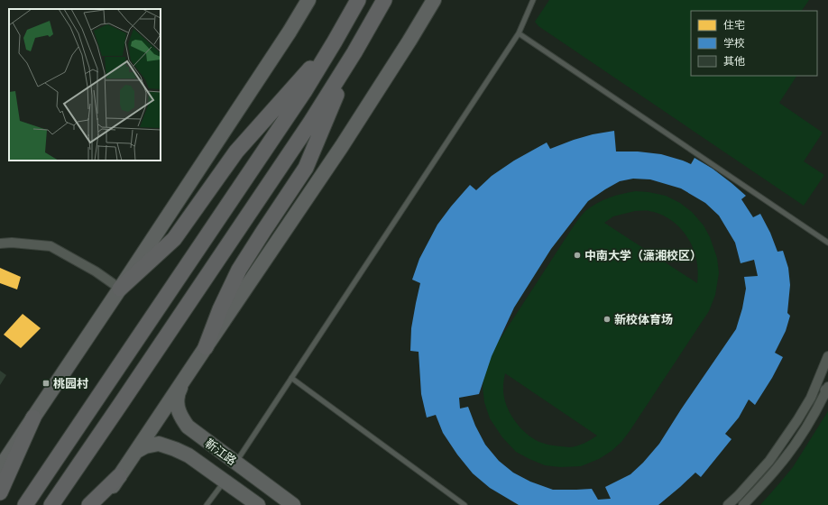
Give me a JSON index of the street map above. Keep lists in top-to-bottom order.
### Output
{
  "streets": {
    "main road": ["靳江路"]
  },
  "places": {
    "other": ["中南大学（潇湘校区）", "新校体育场"],
    "transit": ["桃园村"]
  },
  "legend": ["住宅", "学校", "其他"]
}
